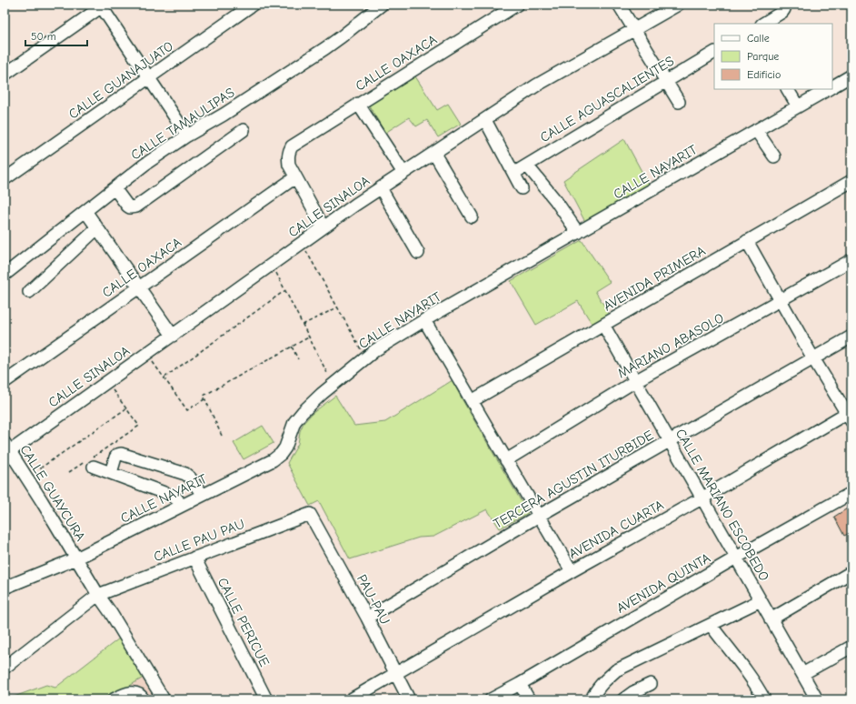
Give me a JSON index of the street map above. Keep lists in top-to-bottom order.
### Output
{
  "streets": {
    "street": [
      "CALLE OAXACA",
      "CALLE GUANAJUATO",
      "CALLE AGUASCALIENTES",
      "CALLE TAMAULIPAS",
      "CALLE NAYARIT",
      "CALLE SINALOA",
      "AVENIDA PRIMERA",
      "MARIANO ABASOLO",
      "TERCERA AGUSTIN ITURBIDE",
      "CALLE GUAYCURA",
      "CALLE MARIANO ESCOBEDO",
      "AVENIDA CUARTA",
      "CALLE PAU PAU",
      "AVENIDA QUINTA",
      "PAU-PAU",
      "CALLE PERICUE"
    ]
  },
  "crossings": [
    ["CALLE NAYARIT", "CALLE GUAYCURA"],
    ["CALLE SINALOA", "CALLE GUAYCURA"],
    ["AVENIDA PRIMERA", "CALLE MARIANO ESCOBEDO"],
    ["MARIANO ABASOLO", "CALLE MARIANO ESCOBEDO"],
    ["TERCERA AGUSTIN ITURBIDE", "CALLE MARIANO ESCOBEDO"],
    ["TERCERA AGUSTIN ITURBIDE", "PAU-PAU"],
    ["CALLE GUAYCURA", "CALLE PAU PAU"],
    ["CALLE MARIANO ESCOBEDO", "AVENIDA CUARTA"],
    ["CALLE MARIANO ESCOBEDO", "AVENIDA QUINTA"],
    ["AVENIDA CUARTA", "PAU-PAU"],
    ["CALLE PAU PAU", "PAU-PAU"],
    ["CALLE PAU PAU", "CALLE PERICUE"]
  ],
  "legend": ["Calle", "Parque", "Edificio"],
  "scale_bar": "50 m"
}
